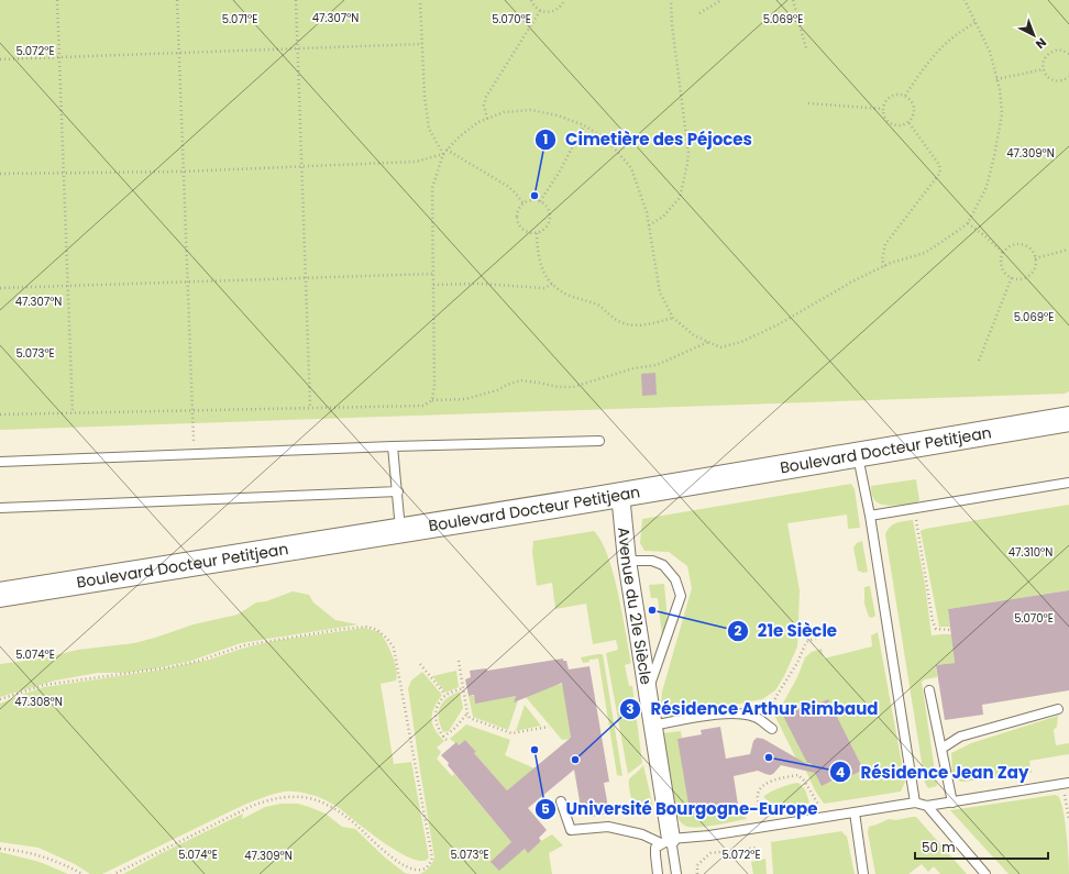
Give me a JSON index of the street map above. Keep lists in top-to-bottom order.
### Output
{
  "streets": {
    "main road": ["Boulevard Docteur Petitjean"],
    "street": ["Avenue du 21e Siècle"]
  },
  "crossings": [
    ["Boulevard Docteur Petitjean", "Avenue du 21e Siècle"]
  ],
  "places": [
    "Cimetière des Péjoces",
    "21e Siècle",
    "Université Bourgogne-Europe",
    "Résidence Jean Zay",
    "Résidence Arthur Rimbaud"
  ],
  "scale_bar": "50 m",
  "north": "bottom right",
  "coordinates": [
    "47.307°N",
    "5.071°E",
    "5.070°E",
    "5.069°E",
    "5.072°E",
    "47.309°N",
    "5.073°E",
    "47.310°N",
    "5.074°E",
    "47.308°N"
  ]
}
